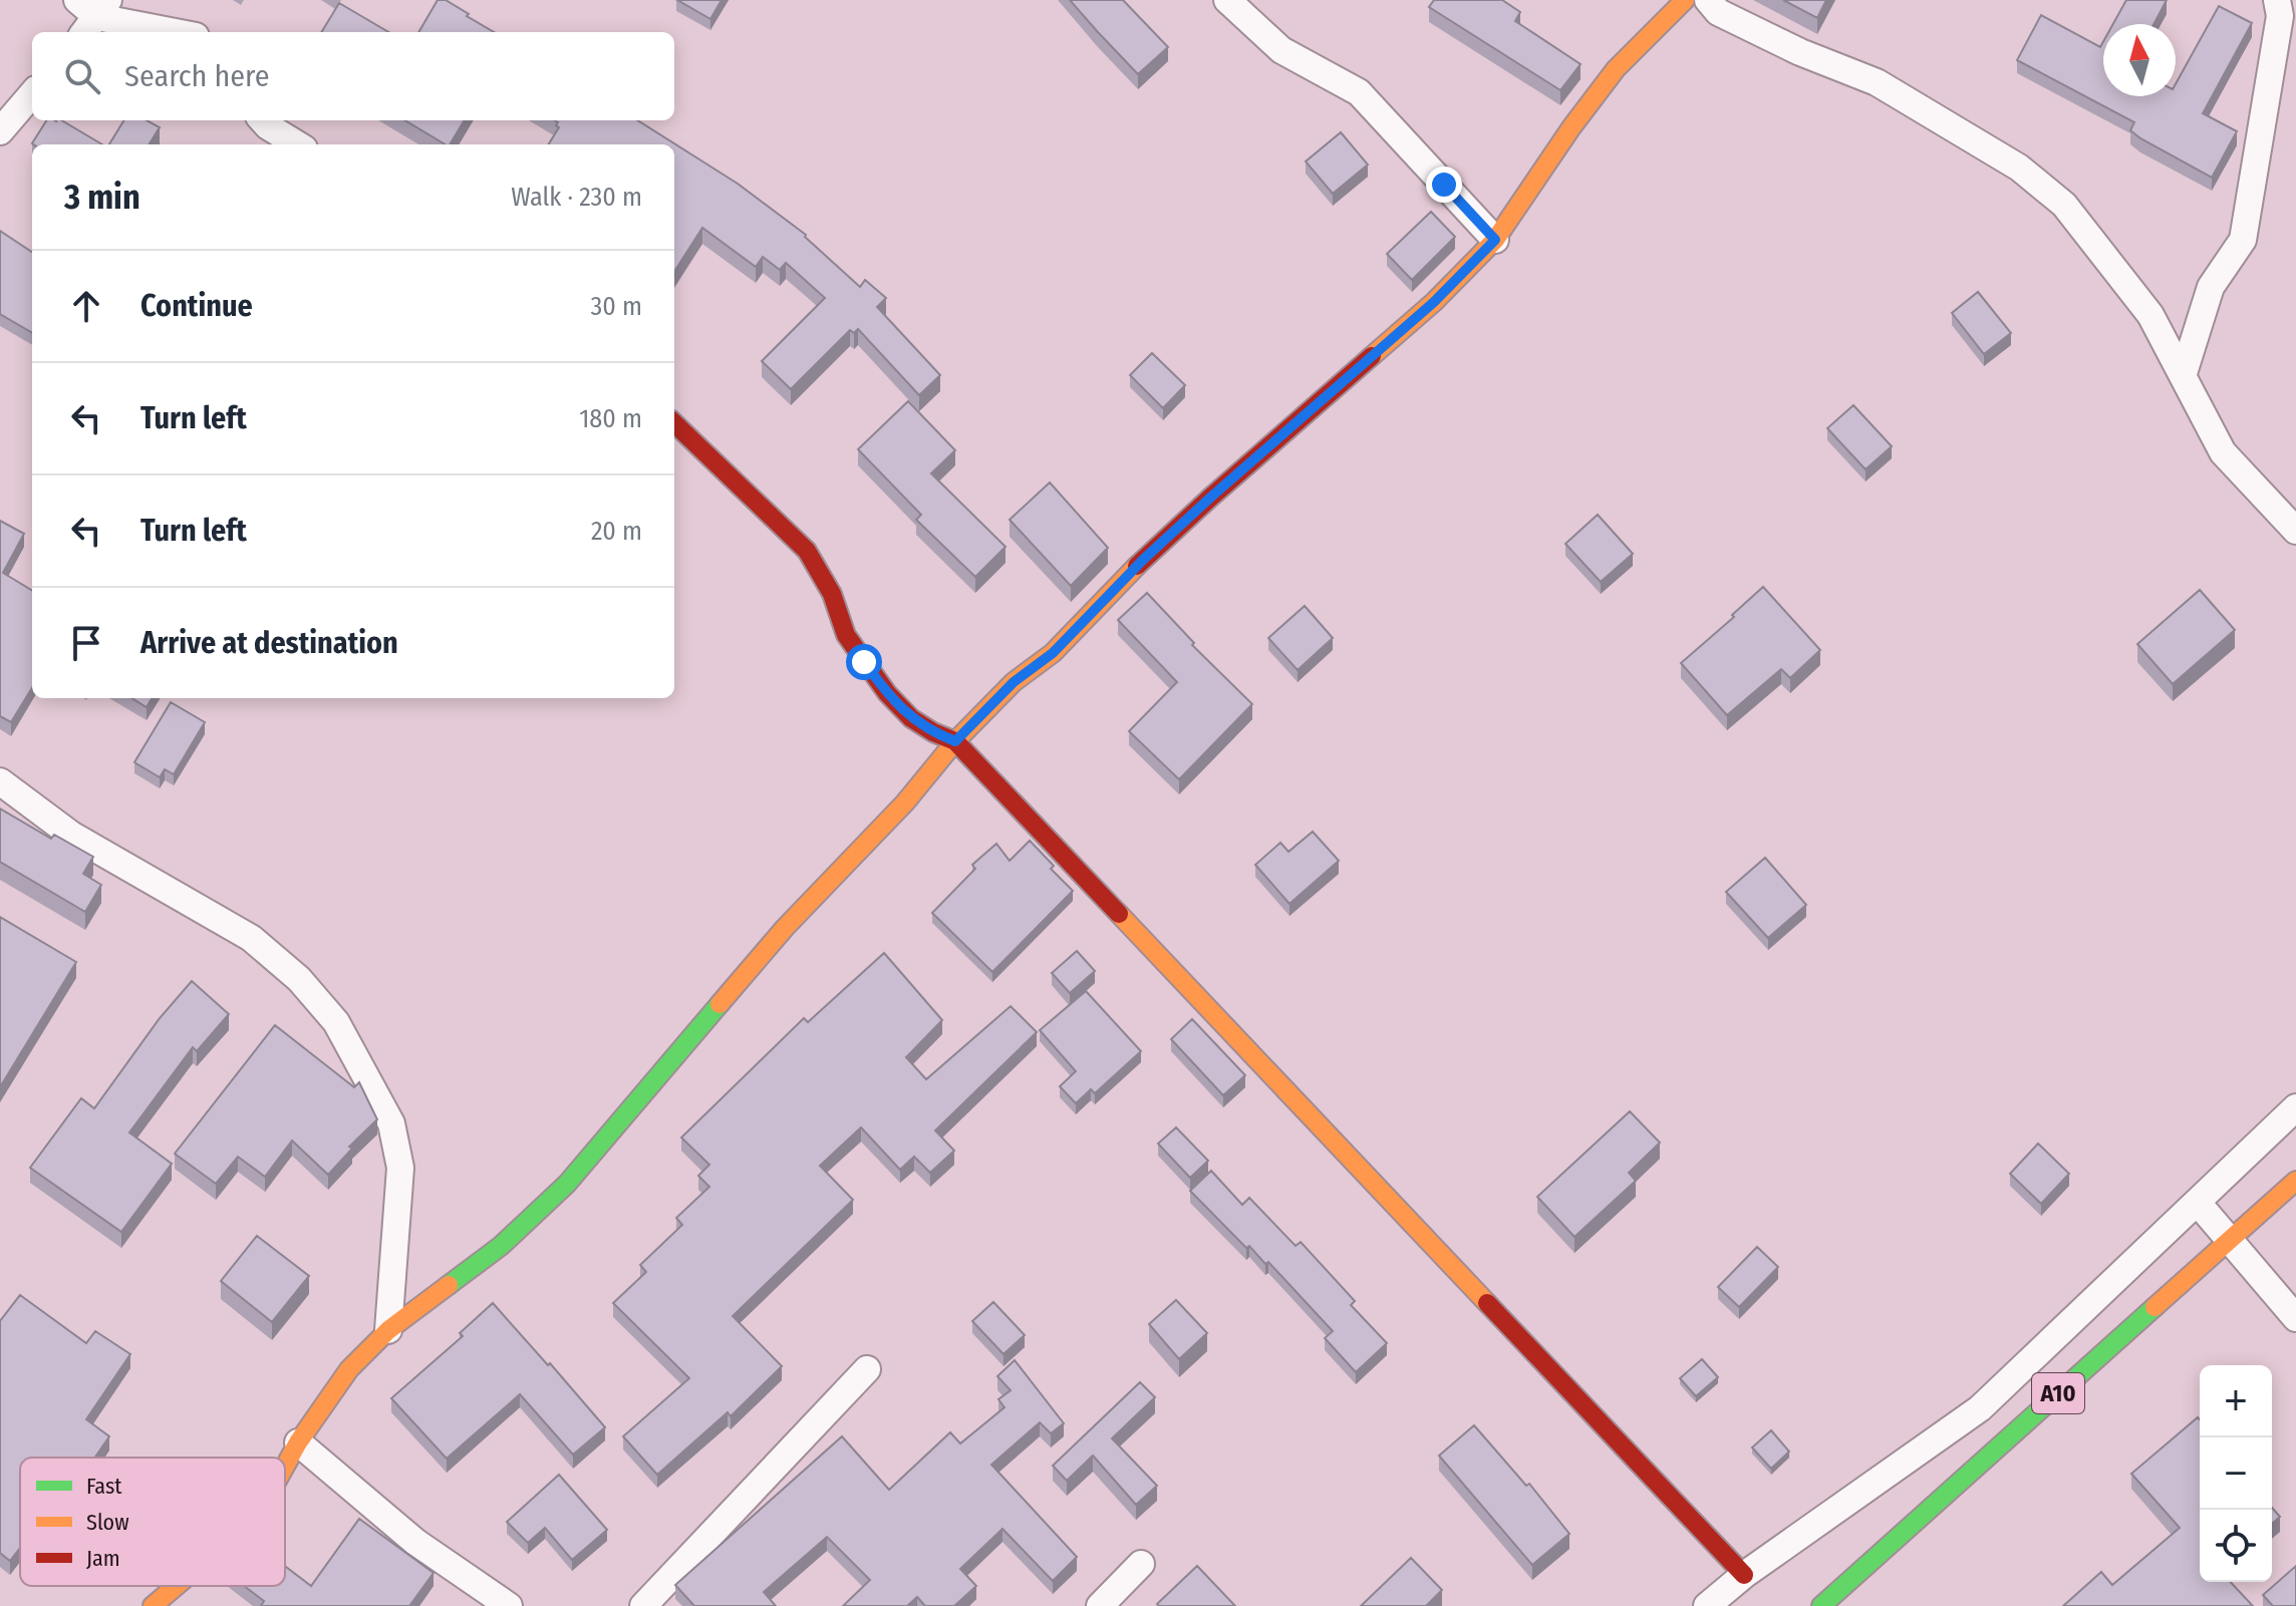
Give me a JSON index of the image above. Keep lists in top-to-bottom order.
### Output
{
  "streets": {
    "street": ["A10"]
  },
  "legend": ["Fast", "Slow", "Jam"],
  "north": "top",
  "page": {
    "search": "Search here",
    "heading": ["3 min", "Walk · 230 m"],
    "list": [
      ["Continue", "30 m"],
      ["Turn left", "180 m"],
      ["Turn left", "20 m"],
      "Arrive at destination"
    ],
    "map_buttons": ["+", "−"]
  }
}
